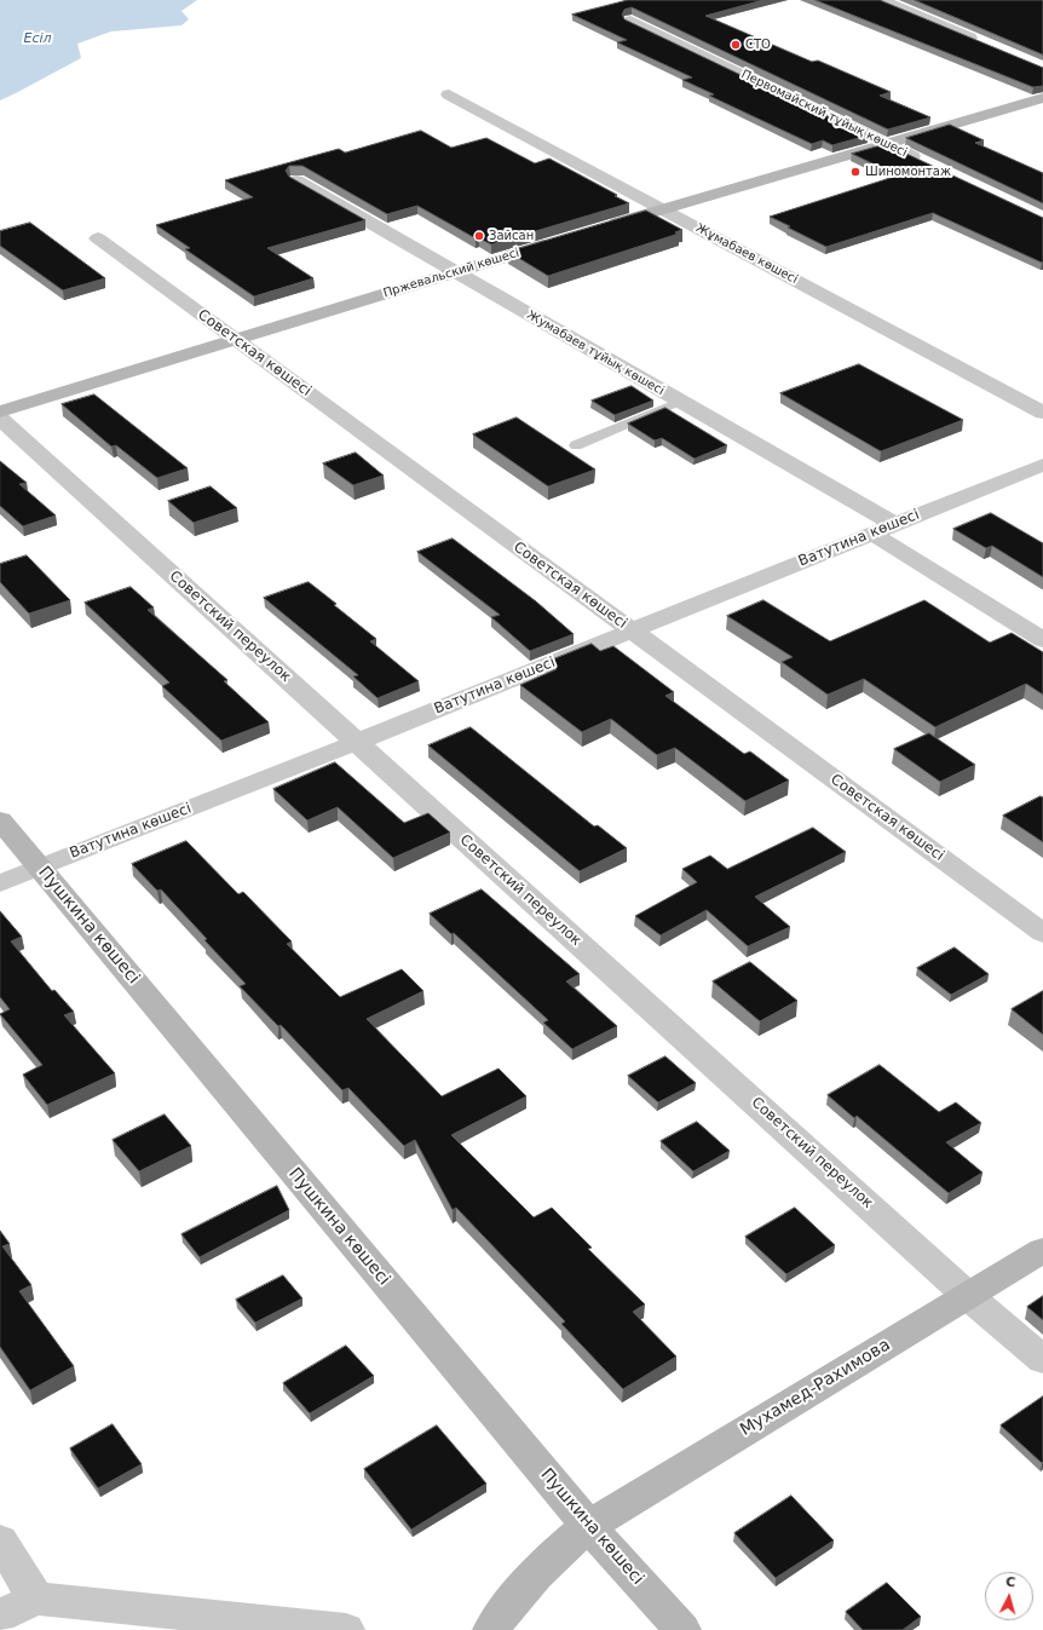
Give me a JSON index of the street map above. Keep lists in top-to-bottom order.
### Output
{
  "streets": {
    "street": [
      "Первомайский тұйық көшесі",
      "Жұмабаев көшесі",
      "Пржевальский көшесі",
      "Советская көшесі",
      "Жумабаев тұйық көшесі",
      "Ватутина көшесі",
      "Советский переулок",
      "Пушкина көшесі",
      "Мухамед-Рахимова"
    ]
  },
  "crossings": [
    ["Пржевальский көшесі", "Советская көшесі"],
    ["Пржевальский көшесі", "Жумабаев тұйық көшесі"],
    ["Советская көшесі", "Ватутина көшесі"],
    ["Жумабаев тұйық көшесі", "Ватутина көшесі"],
    ["Ватутина көшесі", "Советский переулок"],
    ["Ватутина көшесі", "Пушкина көшесі"],
    ["Советский переулок", "Мухамед-Рахимова"],
    ["Пушкина көшесі", "Мухамед-Рахимова"]
  ],
  "water": ["Есіл"],
  "places": ["СТО", "Шиномонтаж", "Зайсан"],
  "north": "top"
}
